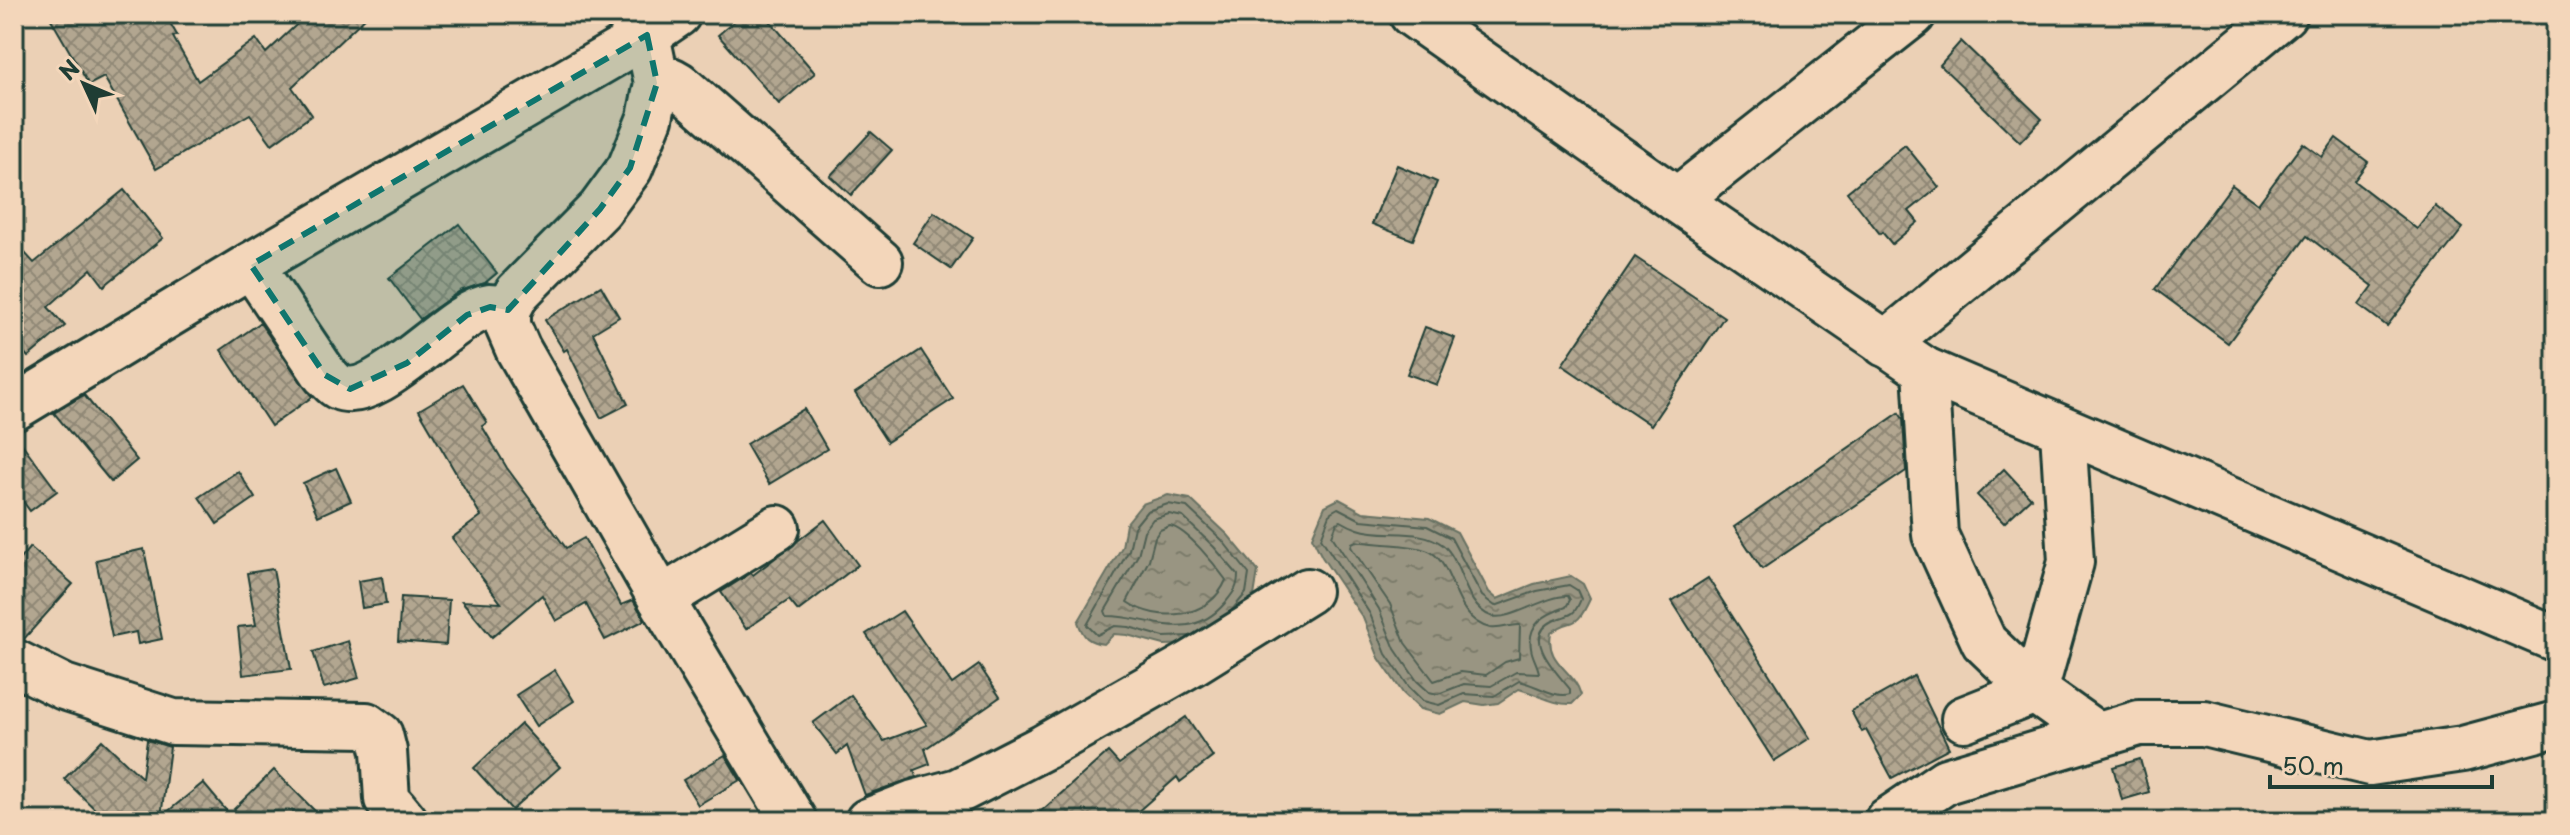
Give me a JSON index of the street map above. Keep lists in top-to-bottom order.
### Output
{
  "scale_bar": "50 m",
  "north": "top left"
}
